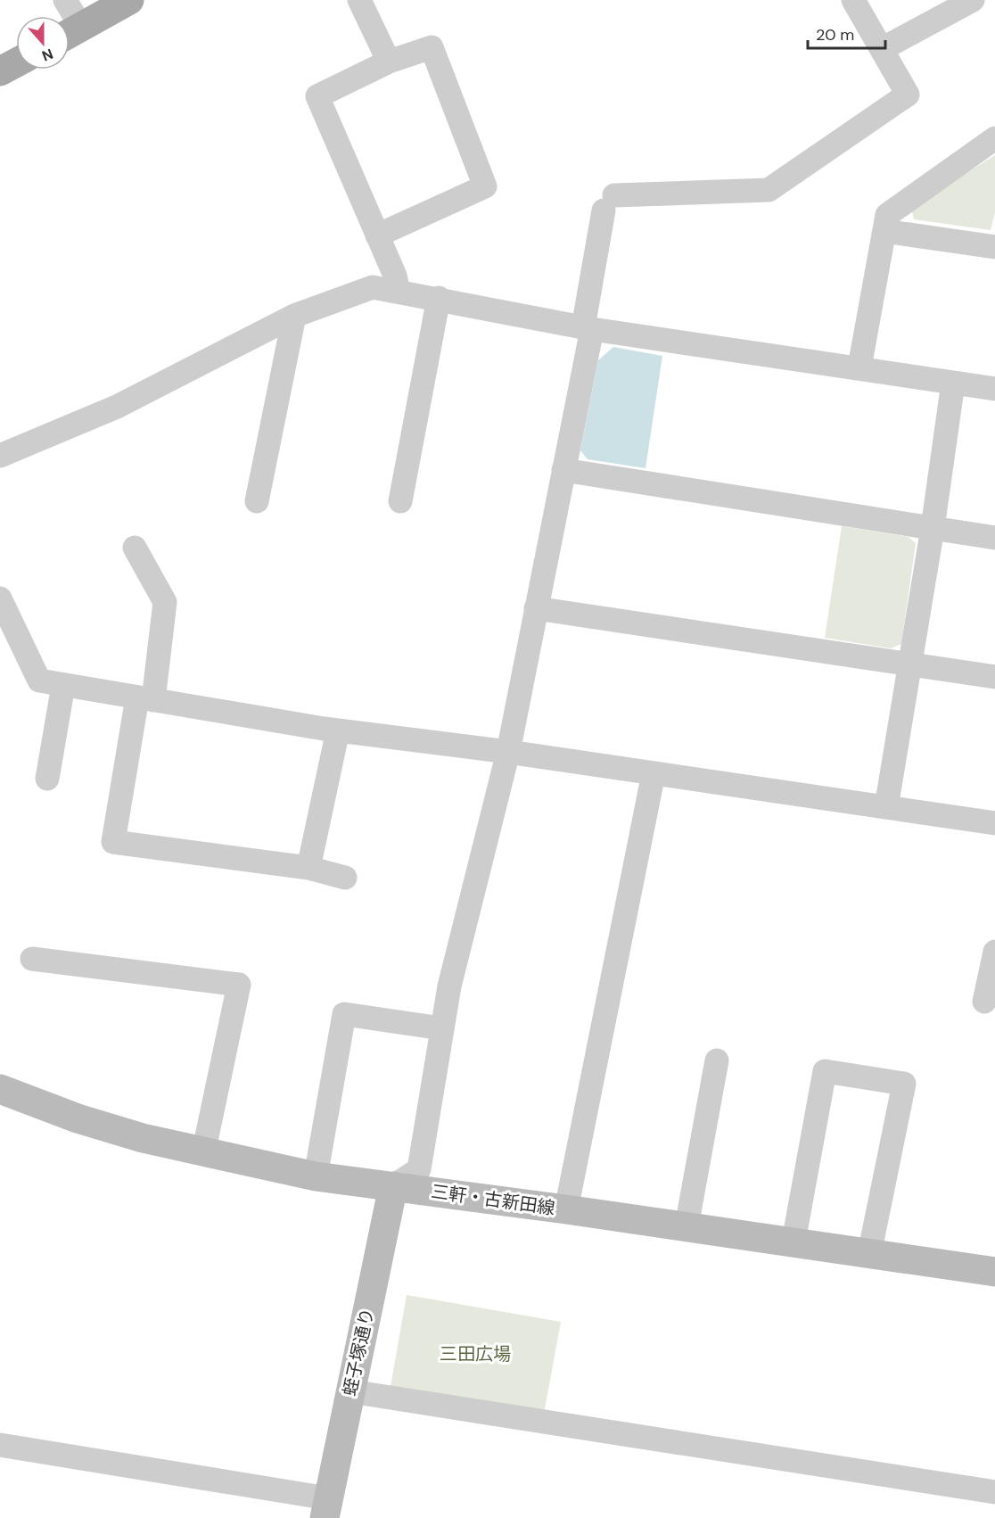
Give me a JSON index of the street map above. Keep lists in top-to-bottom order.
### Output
{
  "streets": {
    "street": ["三軒・古新田線", "蛭子塚通り"]
  },
  "crossings": [
    ["三軒・古新田線", "蛭子塚通り"]
  ],
  "parks": ["三田広場"],
  "scale_bar": "20 m",
  "north": "bottom"
}
